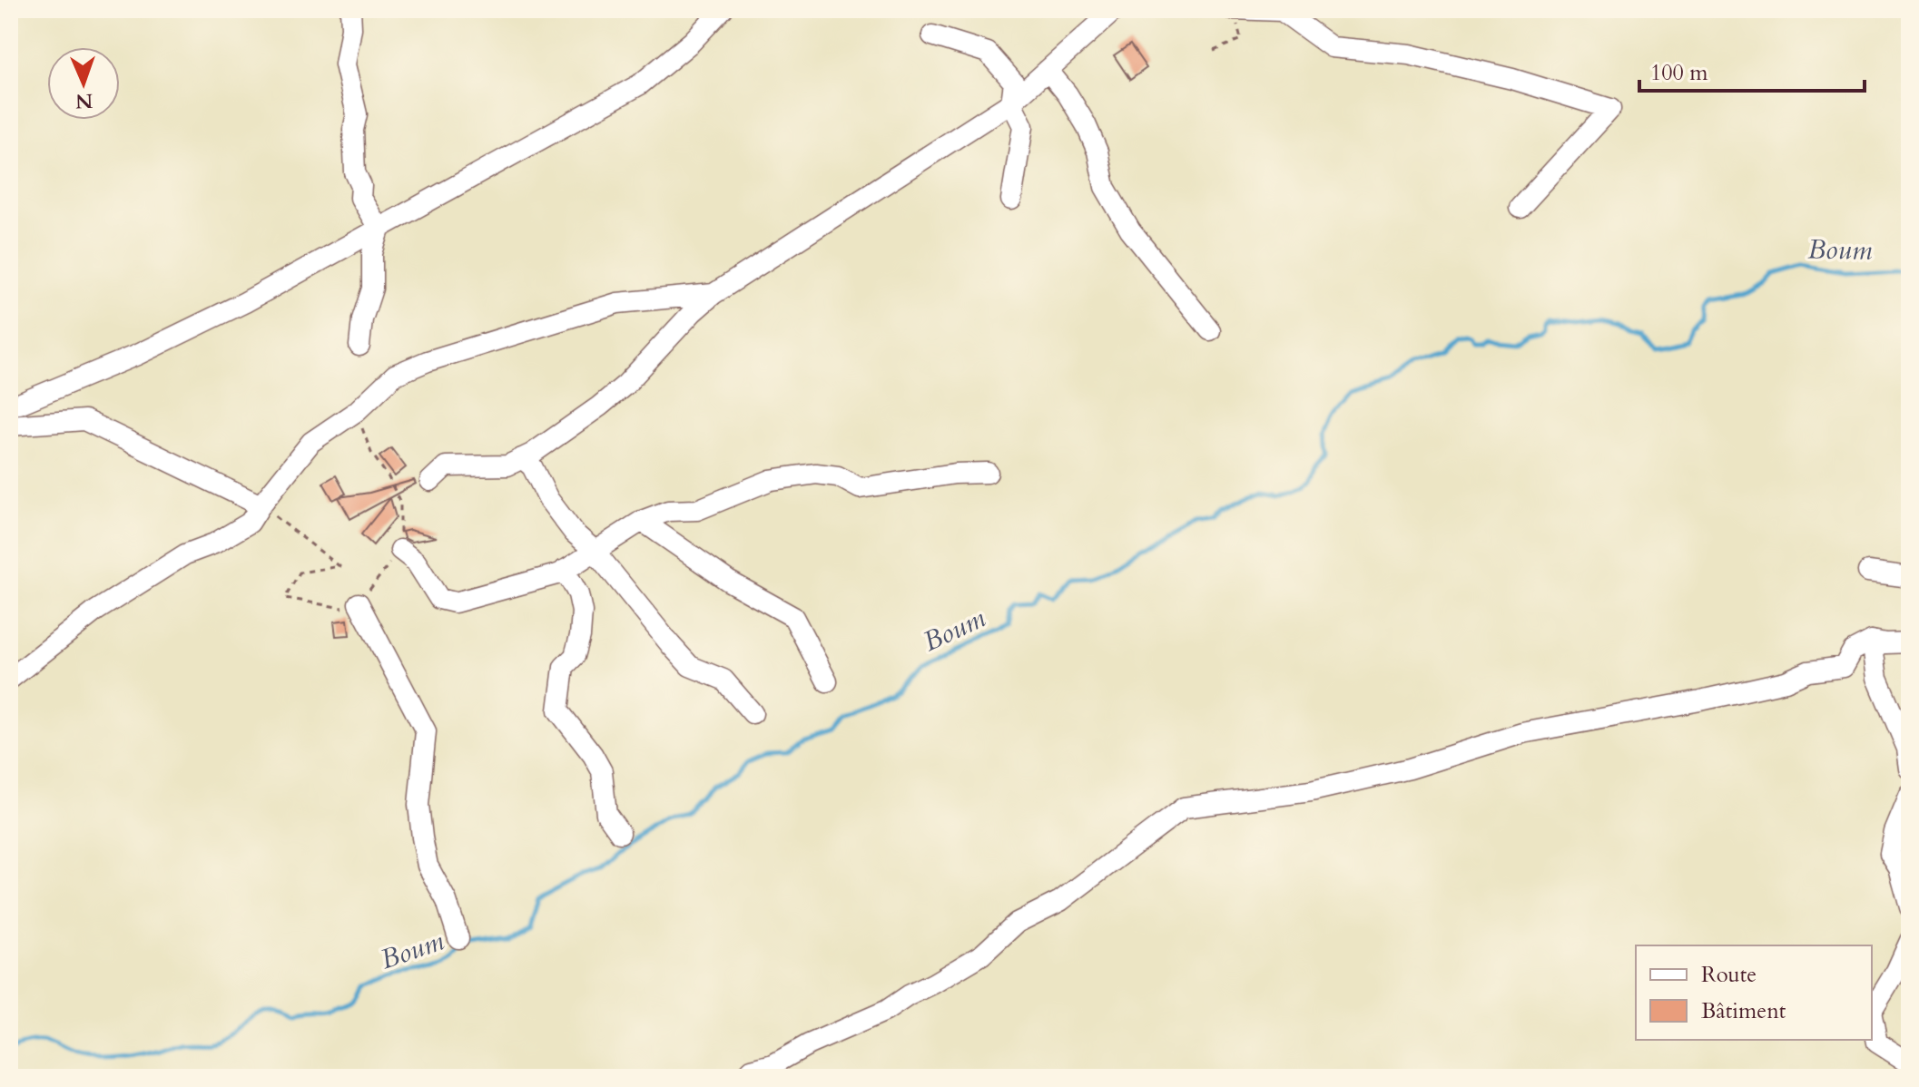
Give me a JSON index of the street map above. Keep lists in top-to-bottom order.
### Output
{
  "water": ["Boum"],
  "legend": ["Route", "Bâtiment"],
  "scale_bar": "100 m",
  "north": "bottom"
}
